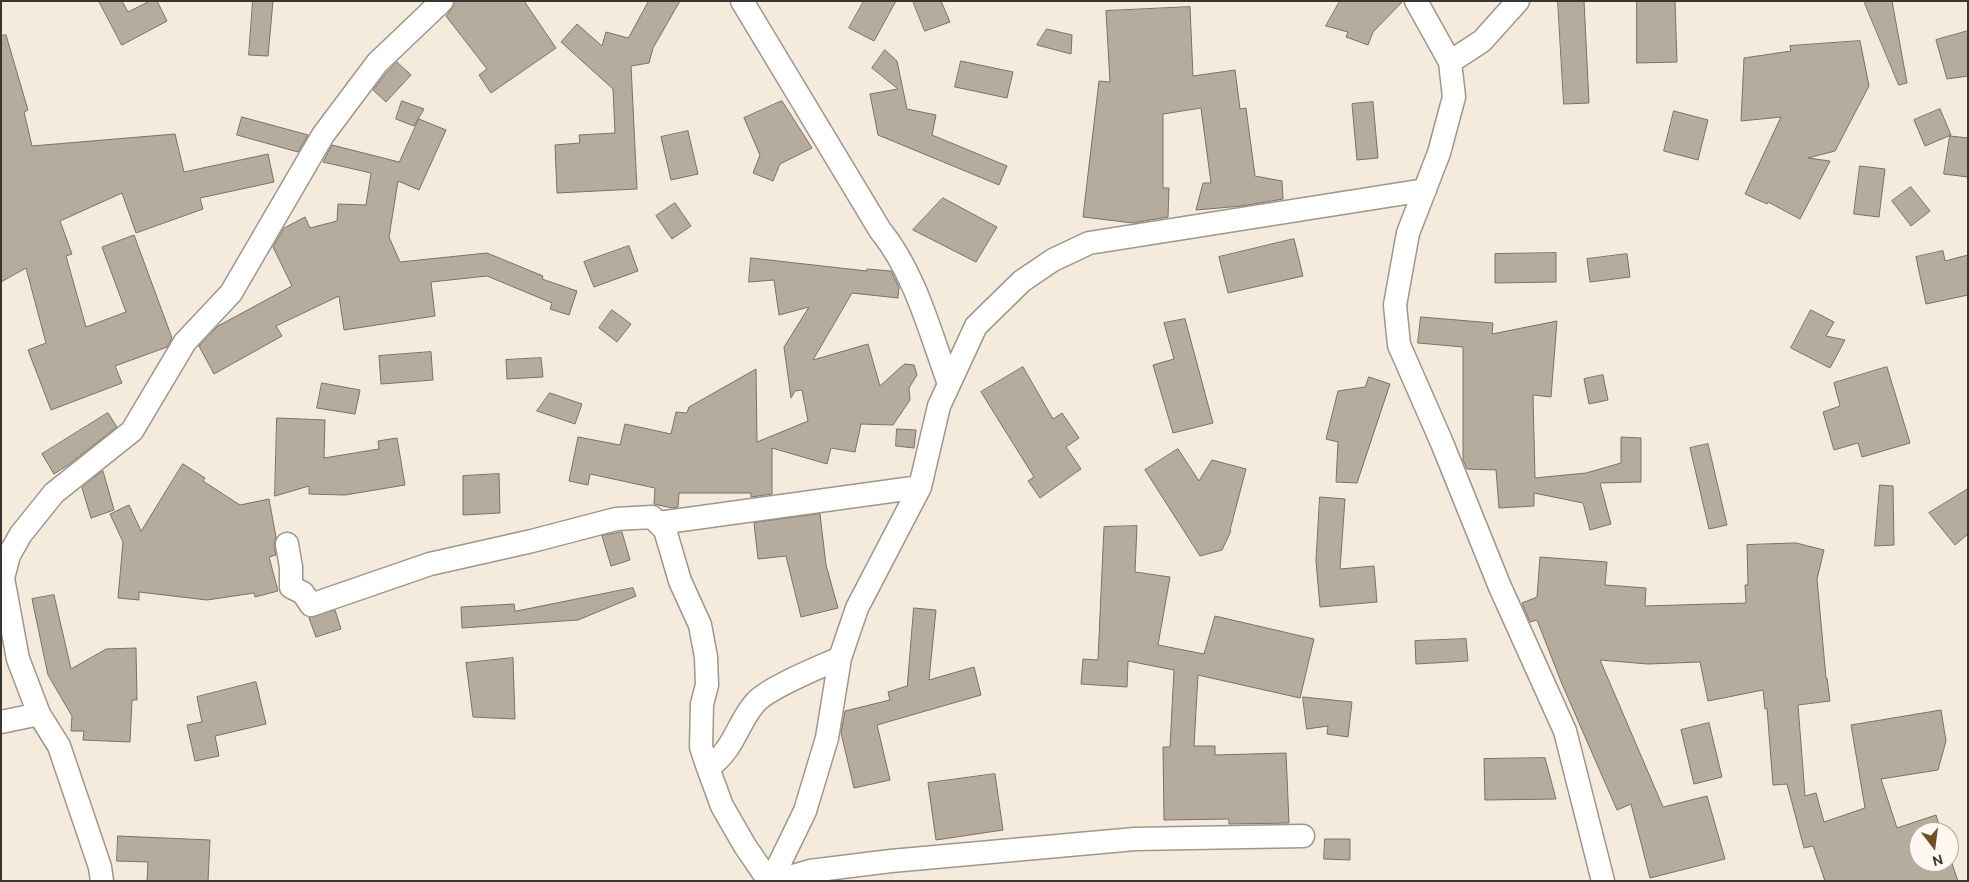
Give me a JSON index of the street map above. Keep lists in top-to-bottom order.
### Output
{
  "north": "bottom"
}
